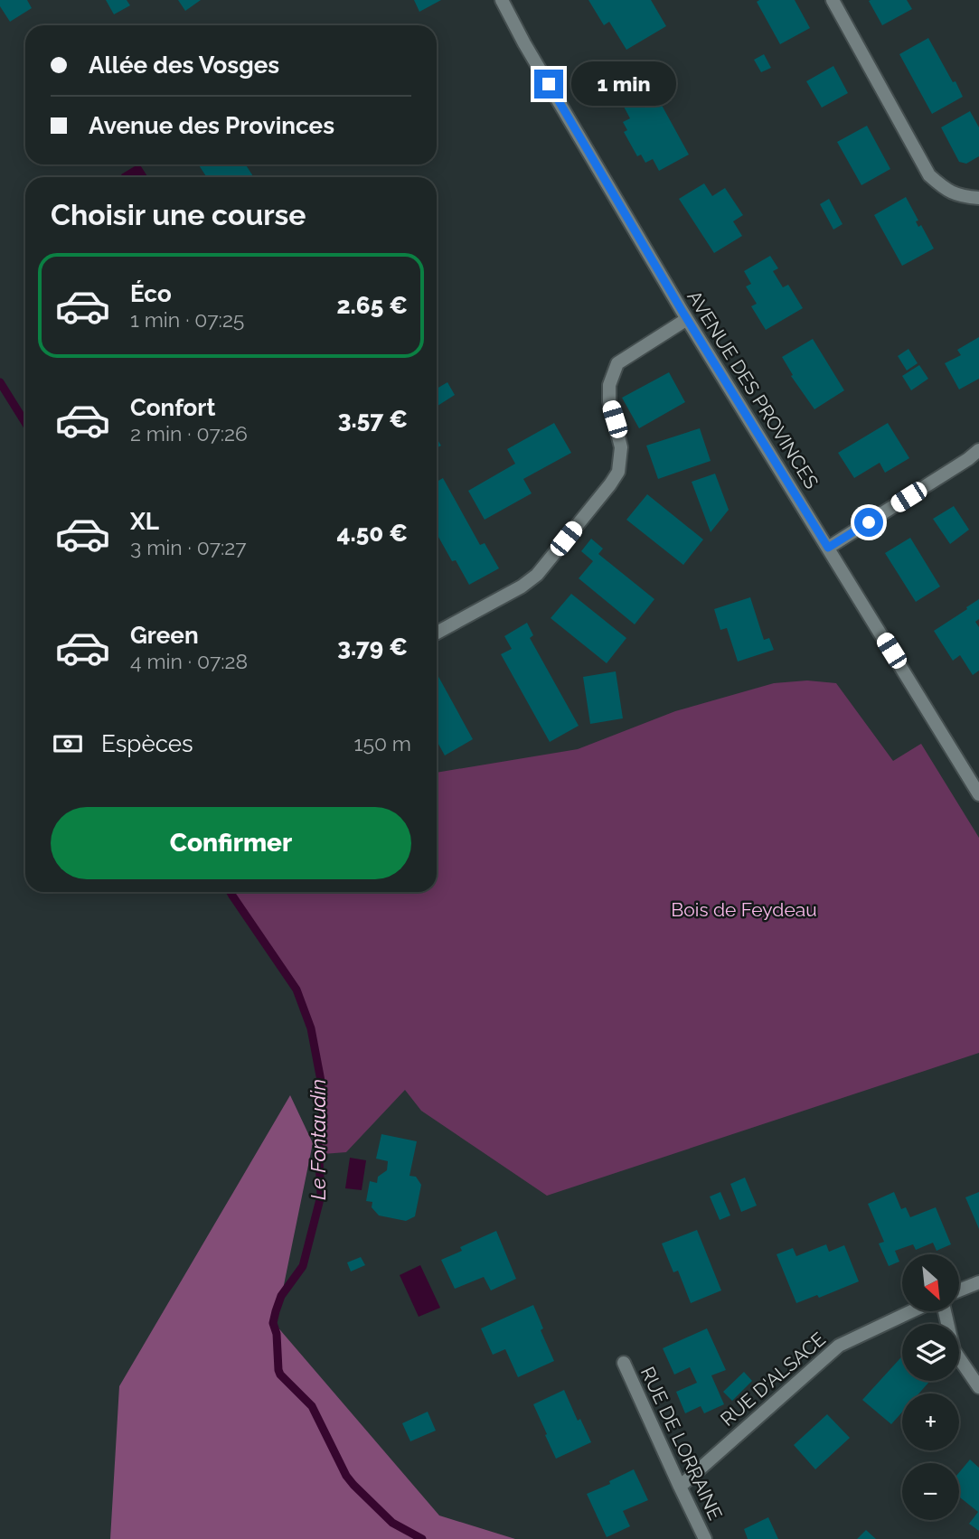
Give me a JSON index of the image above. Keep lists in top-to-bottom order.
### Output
{
  "streets": {
    "street": ["AVENUE DES PROVINCES", "RUE D'ALSACE", "RUE DE LORRAINE"]
  },
  "crossings": [
    ["RUE D'ALSACE", "RUE DE LORRAINE"]
  ],
  "water": ["Le Fontaudin"],
  "parks": ["Bois de Feydeau"],
  "north": "bottom right",
  "page": {
    "banner": ["Allée des Vosges", "Avenue des Provinces"],
    "bubble": "1 min",
    "heading": "Choisir une course",
    "list": [
      {
        "name": "Éco",
        "note": "1 min · 07:25",
        "value": "2.65 €"
      },
      {
        "name": "Confort",
        "note": "2 min · 07:26",
        "value": "3.57 €"
      },
      {
        "name": "XL",
        "note": "3 min · 07:27",
        "value": "4.50 €"
      },
      {
        "name": "Green",
        "note": "4 min · 07:28",
        "value": "3.79 €"
      }
    ],
    "pay": ["Espèces", "150 m"],
    "buttons": "Confirmer",
    "map_buttons": ["+", "−"]
  }
}
